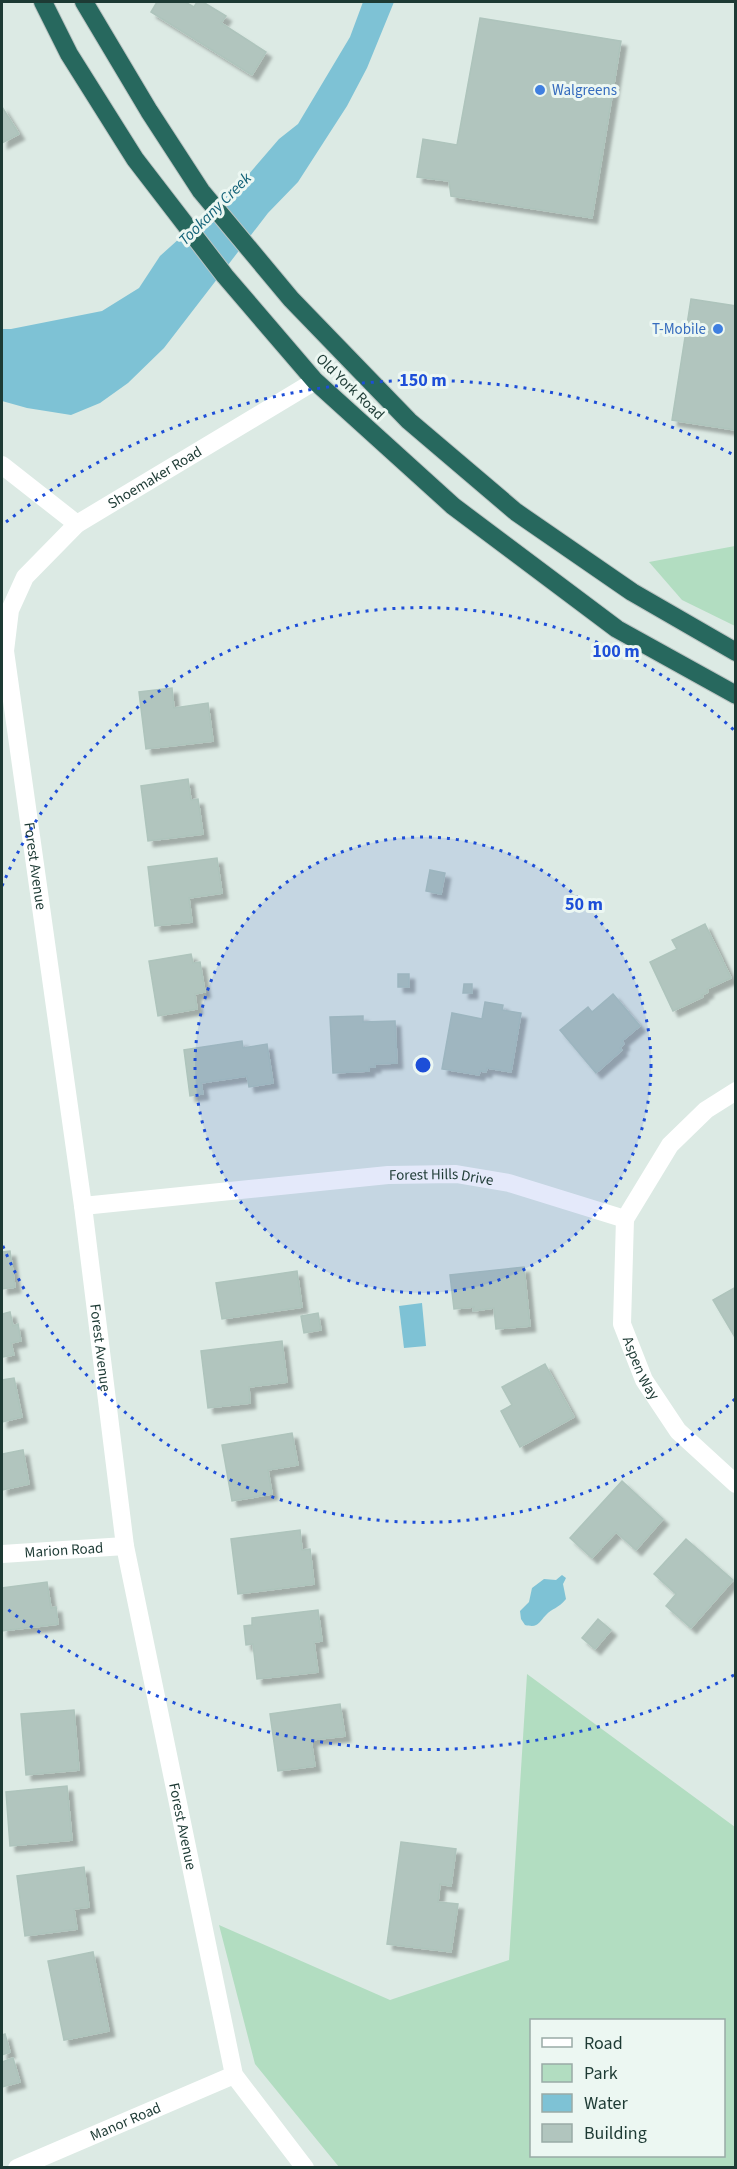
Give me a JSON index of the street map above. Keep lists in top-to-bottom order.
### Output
{
  "streets": {
    "highway": ["Old York Road"],
    "street": [
      "Shoemaker Road",
      "Forest Avenue",
      "Forest Hills Drive",
      "Aspen Way",
      "Marion Road",
      "Manor Road"
    ]
  },
  "crossings": [
    ["Old York Road", "Shoemaker Road"],
    ["Shoemaker Road", "Forest Avenue"],
    ["Forest Avenue", "Forest Hills Drive"],
    ["Forest Avenue", "Marion Road"],
    ["Forest Avenue", "Manor Road"],
    ["Forest Hills Drive", "Aspen Way"]
  ],
  "water": ["Tookany Creek"],
  "places": ["Walgreens", "T-Mobile"],
  "legend": [
    "Road",
    "Park",
    "Water",
    "Building"
  ],
  "rings": ["150 m", "100 m", "50 m"]
}
